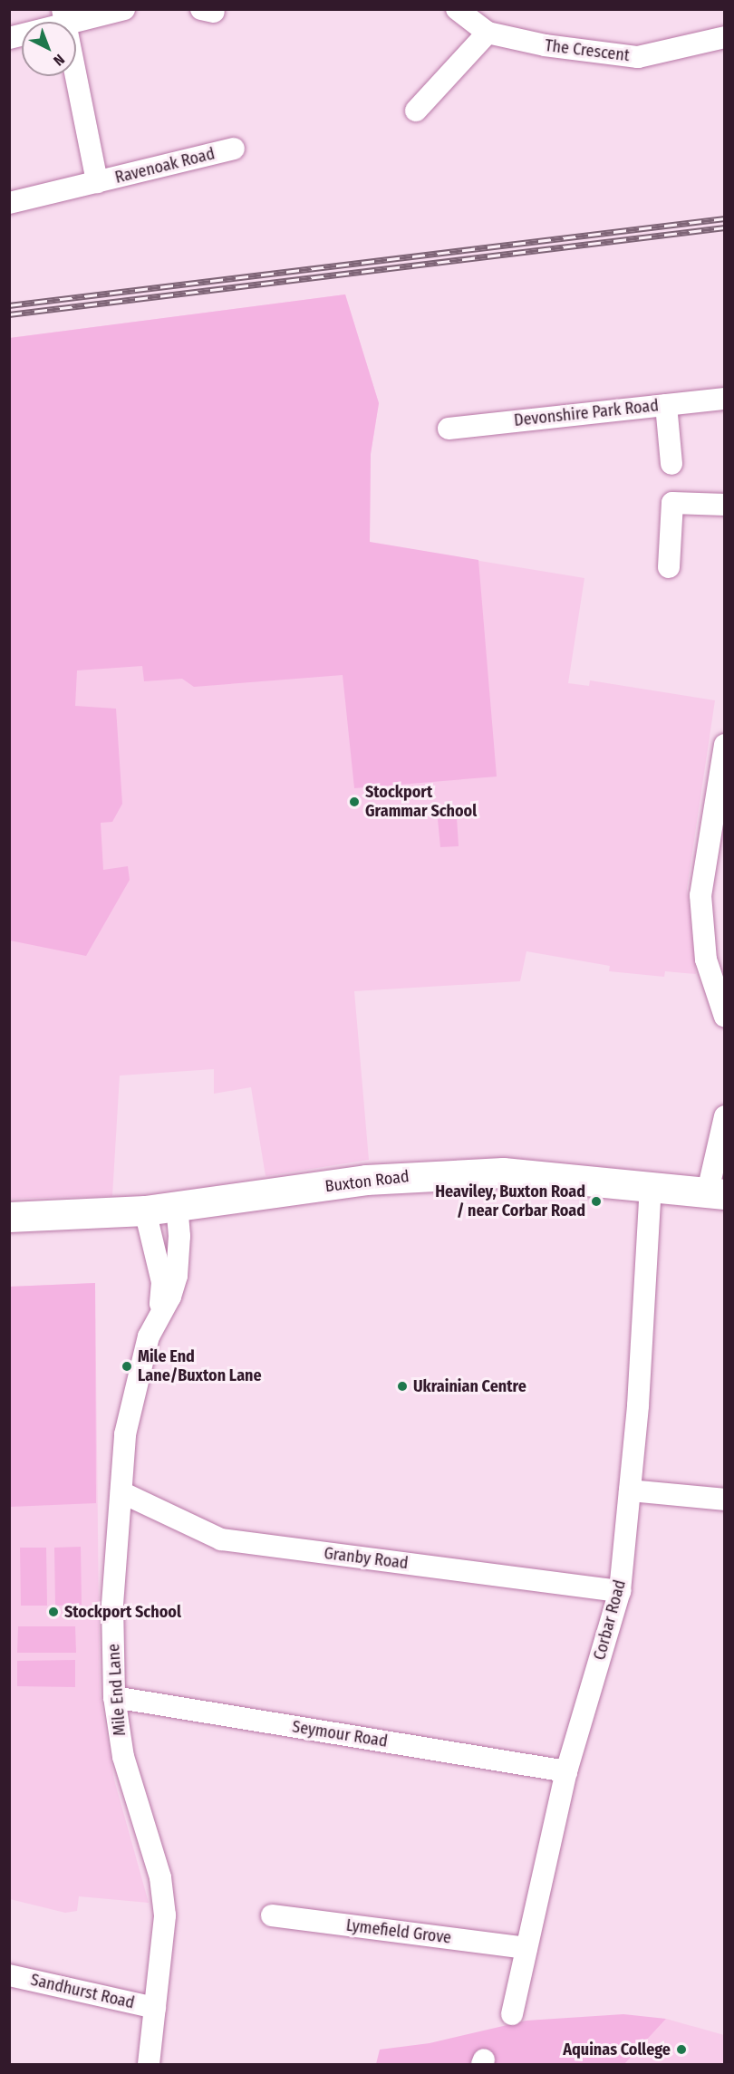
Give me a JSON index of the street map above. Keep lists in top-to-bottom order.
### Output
{
  "streets": {
    "highway": ["Buxton Road"],
    "street": [
      "The Crescent",
      "Ravenoak Road",
      "Devonshire Park Road",
      "Granby Road",
      "Corbar Road",
      "Mile End Lane",
      "Seymour Road",
      "Lymefield Grove",
      "Sandhurst Road"
    ]
  },
  "crossings": [
    ["Buxton Road", "Corbar Road"],
    ["Buxton Road", "Mile End Lane"],
    ["Granby Road", "Corbar Road"],
    ["Granby Road", "Mile End Lane"],
    ["Corbar Road", "Seymour Road"],
    ["Corbar Road", "Lymefield Grove"],
    ["Mile End Lane", "Seymour Road"],
    ["Mile End Lane", "Sandhurst Road"]
  ],
  "places": [
    "Stockport Grammar School",
    "Heaviley, Buxton Road / near Corbar Road",
    "Mile End Lane/Buxton Lane",
    "Ukrainian Centre",
    "Stockport School",
    "Aquinas College"
  ],
  "north": "bottom right"
}
